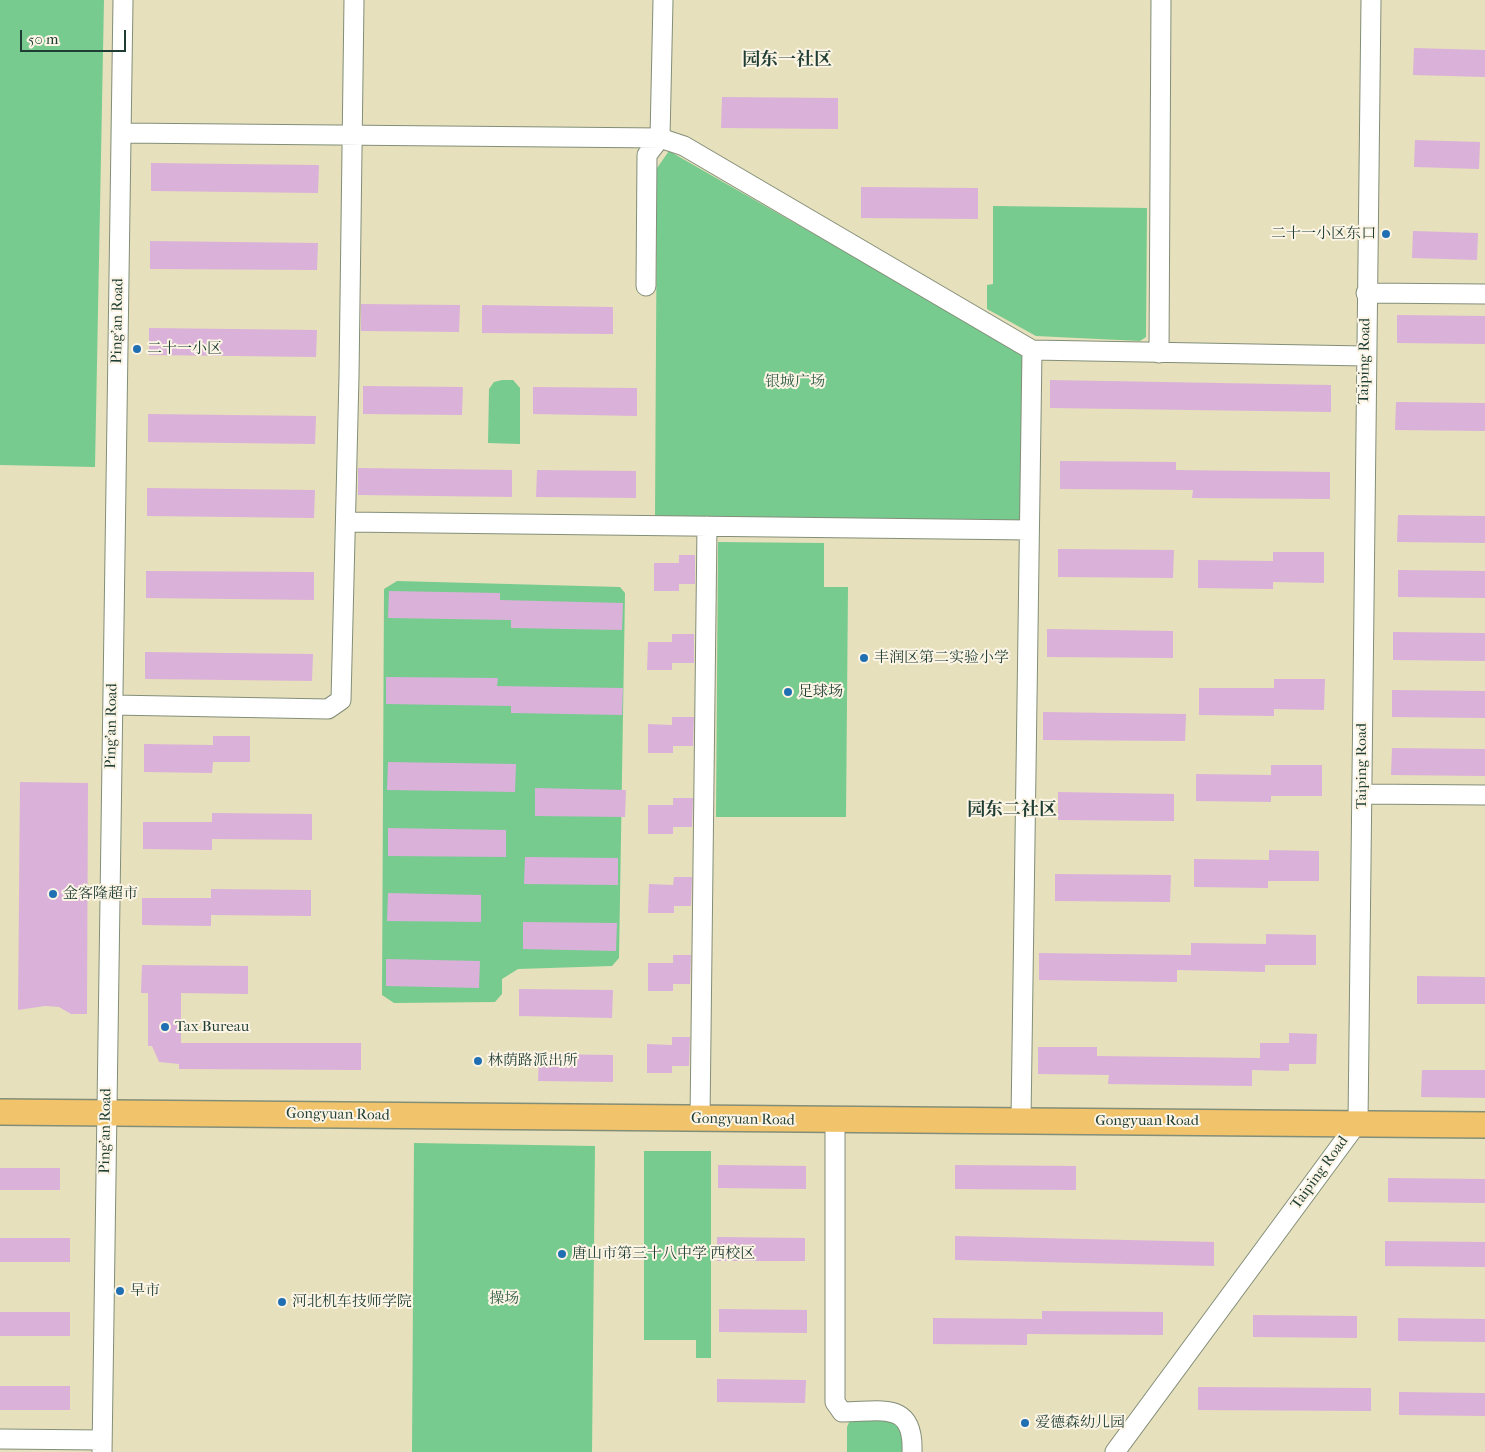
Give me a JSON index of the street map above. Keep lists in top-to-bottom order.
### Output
{
  "streets": {
    "main road": ["Gongyuan Road"],
    "street": ["Ping'an Road", "Taiping Road"]
  },
  "crossings": [
    ["Ping'an Road", "Gongyuan Road"],
    ["Taiping Road", "Gongyuan Road"]
  ],
  "districts": ["园东一社区", "园东二社区"],
  "parks": ["银城广场", "操场"],
  "places": [
    "二十一小区东口",
    "二十一小区",
    "丰润区第二实验小学",
    "足球场",
    "金客隆超市",
    "Tax Bureau",
    "林荫路派出所",
    "唐山市第三十八中学 西校区",
    "早市",
    "河北机车技师学院",
    "爱德森幼儿园"
  ],
  "scale_bar": "50 m"
}
